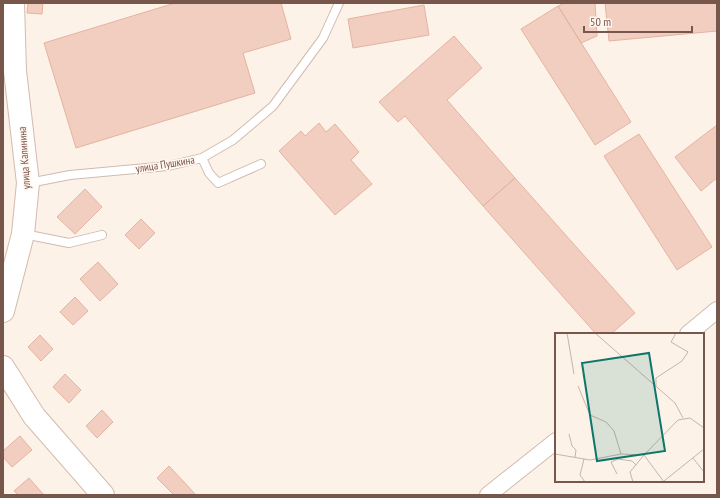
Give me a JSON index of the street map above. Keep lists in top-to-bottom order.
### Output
{
  "streets": {
    "main road": ["улица Калинина"],
    "lane": ["улица Пушкина"]
  },
  "crossings": [
    ["улица Калинина", "улица Пушкина"]
  ],
  "scale_bar": "50 m"
}
